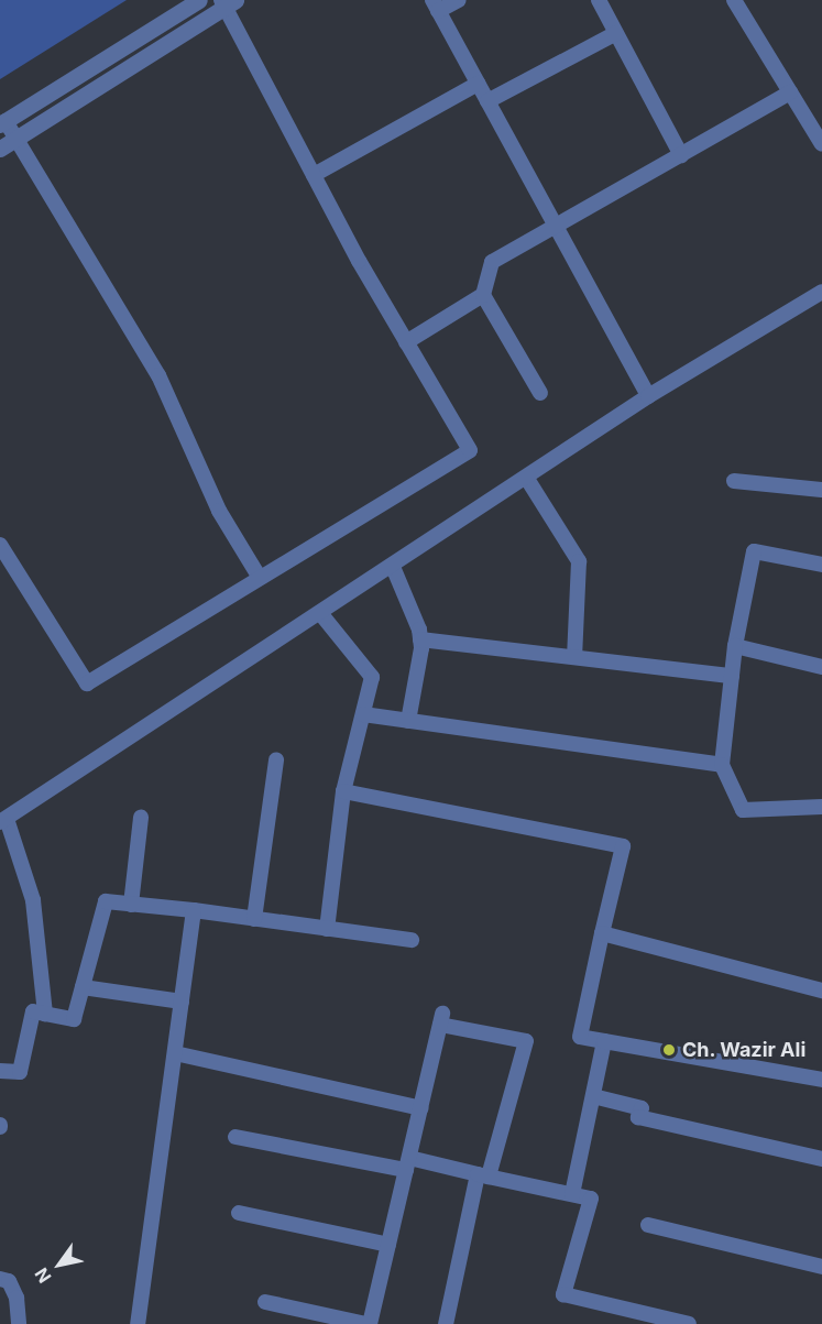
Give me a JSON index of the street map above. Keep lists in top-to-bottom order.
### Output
{
  "places": ["Ch. Wazir Ali"],
  "north": "bottom left"
}
